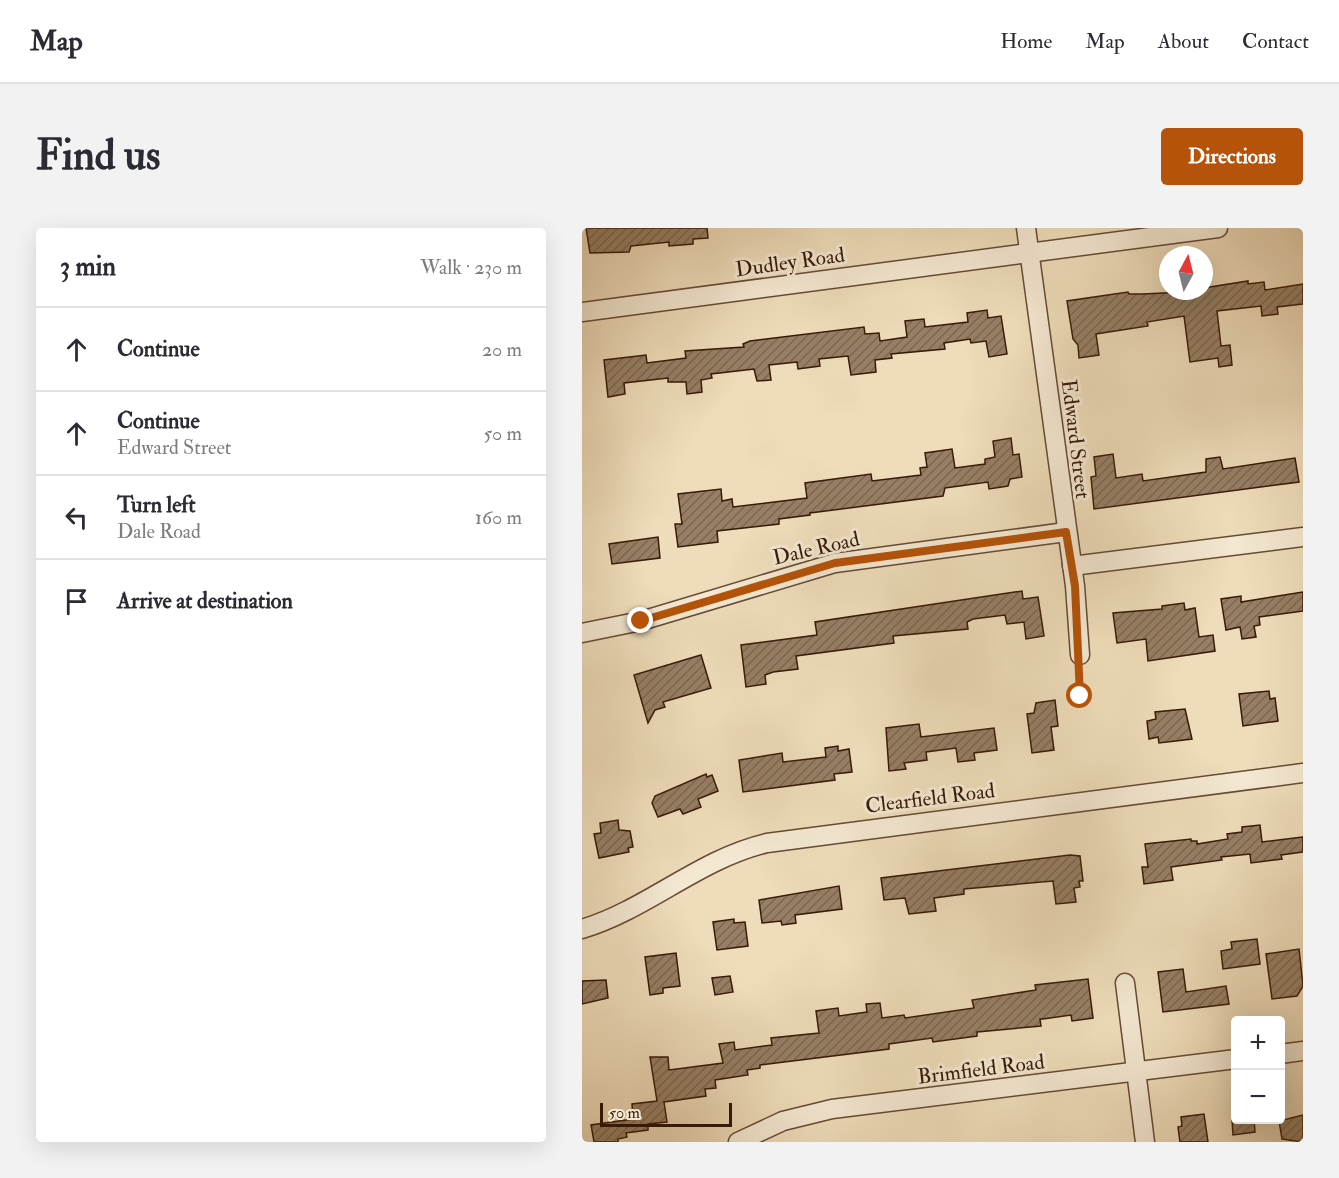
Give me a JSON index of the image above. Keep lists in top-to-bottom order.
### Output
{
  "streets": {
    "street": [
      "Dudley Road",
      "Edward Street",
      "Dale Road",
      "Clearfield Road",
      "Brimfield Road"
    ]
  },
  "crossings": [
    ["Dudley Road", "Edward Street"],
    ["Edward Street", "Dale Road"]
  ],
  "scale_bar": "50 m",
  "north": "top",
  "page": {
    "header": "Map",
    "nav": [
      "Home",
      "Map",
      "About",
      "Contact"
    ],
    "buttons": "Directions",
    "title": "Find us",
    "heading": ["3 min", "Walk · 230 m"],
    "list": [
      ["Continue", "20 m"],
      ["Continue", "Edward Street", "50 m"],
      ["Turn left", "Dale Road", "160 m"],
      "Arrive at destination"
    ],
    "map_buttons": ["+", "−"],
    "scale": "50 m"
  }
}
